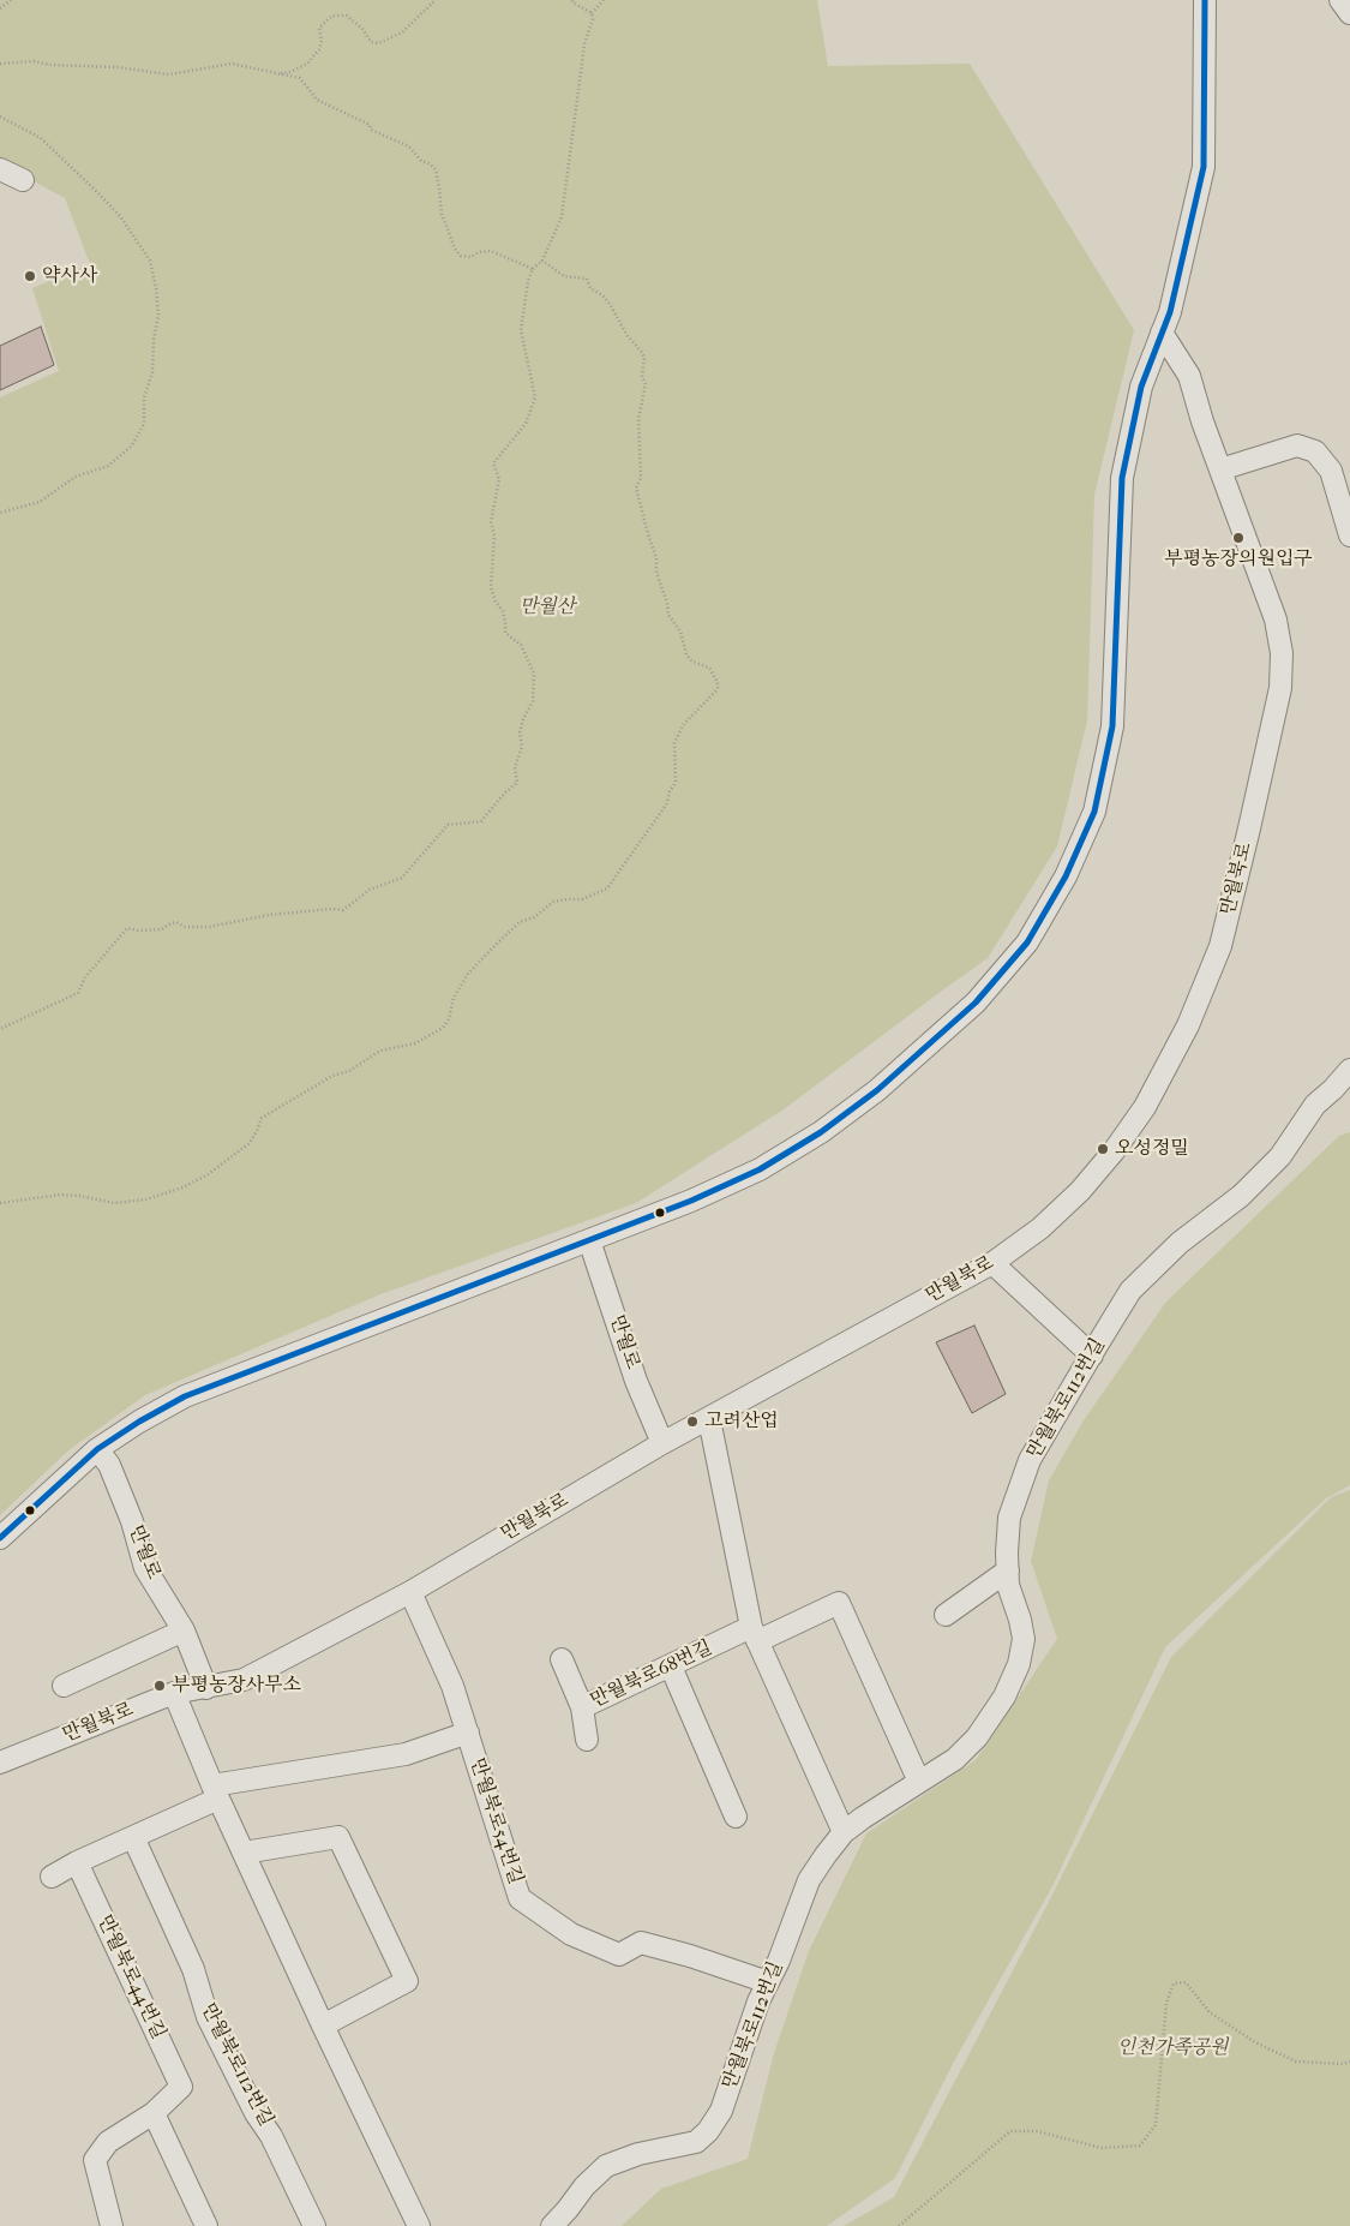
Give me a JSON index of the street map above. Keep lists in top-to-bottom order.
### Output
{
  "streets": {
    "street": [
      "만월북로",
      "만월로",
      "만월북로112번길",
      "만월북로68번길",
      "만월북로54번길",
      "만월북로44번길"
    ]
  },
  "crossings": [
    ["만월북로", "만월로"],
    ["만월북로", "만월북로54번길"],
    ["만월북로112번길", "만월북로68번길"],
    ["만월북로112번길", "만월북로54번길"]
  ],
  "parks": ["만월산", "인천가족공원"],
  "places": [
    "약사사",
    "부평농장의원입구",
    "오성정밀",
    "고려산업",
    "부평농장사무소"
  ]
}
